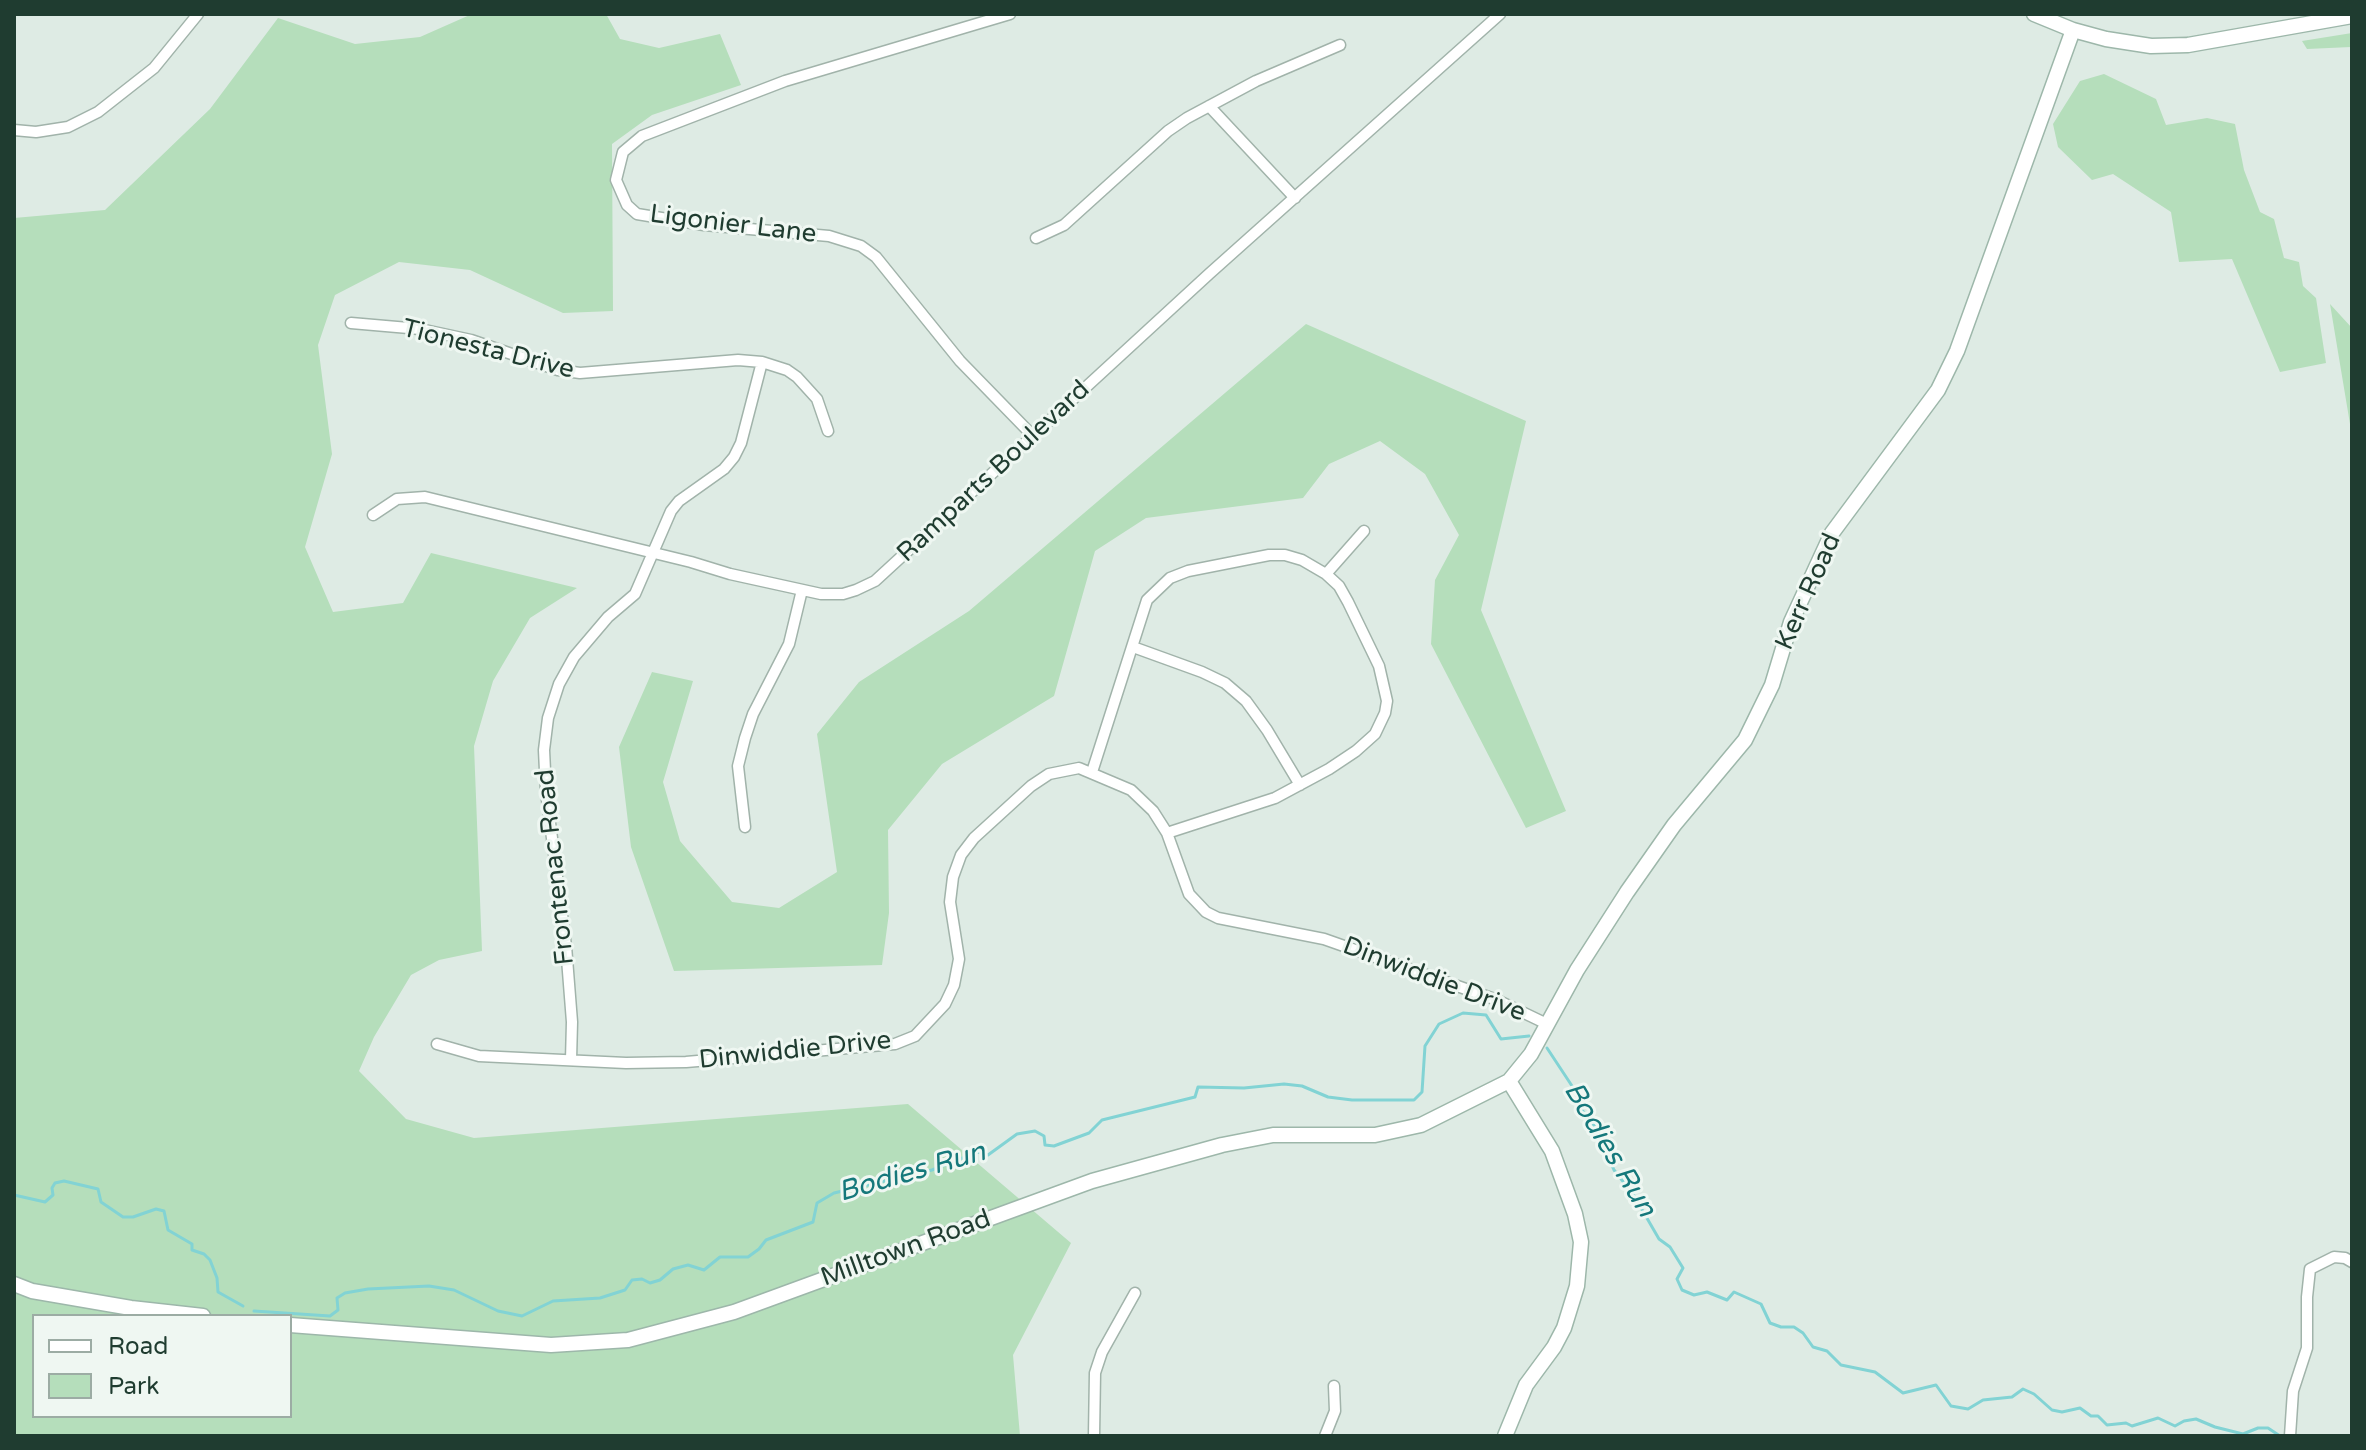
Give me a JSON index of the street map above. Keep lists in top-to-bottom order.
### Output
{
  "streets": {
    "street": [
      "Ligonier Lane",
      "Tionesta Drive",
      "Ramparts Boulevard",
      "Kerr Road",
      "Frontenac Road",
      "Dinwiddie Drive",
      "Milltown Road"
    ]
  },
  "crossings": [
    ["Ligonier Lane", "Ramparts Boulevard"],
    ["Tionesta Drive", "Frontenac Road"],
    ["Ramparts Boulevard", "Frontenac Road"],
    ["Kerr Road", "Dinwiddie Drive"],
    ["Kerr Road", "Milltown Road"],
    ["Frontenac Road", "Dinwiddie Drive"]
  ],
  "water": ["Bodies Run"],
  "legend": ["Road", "Park"]
}
